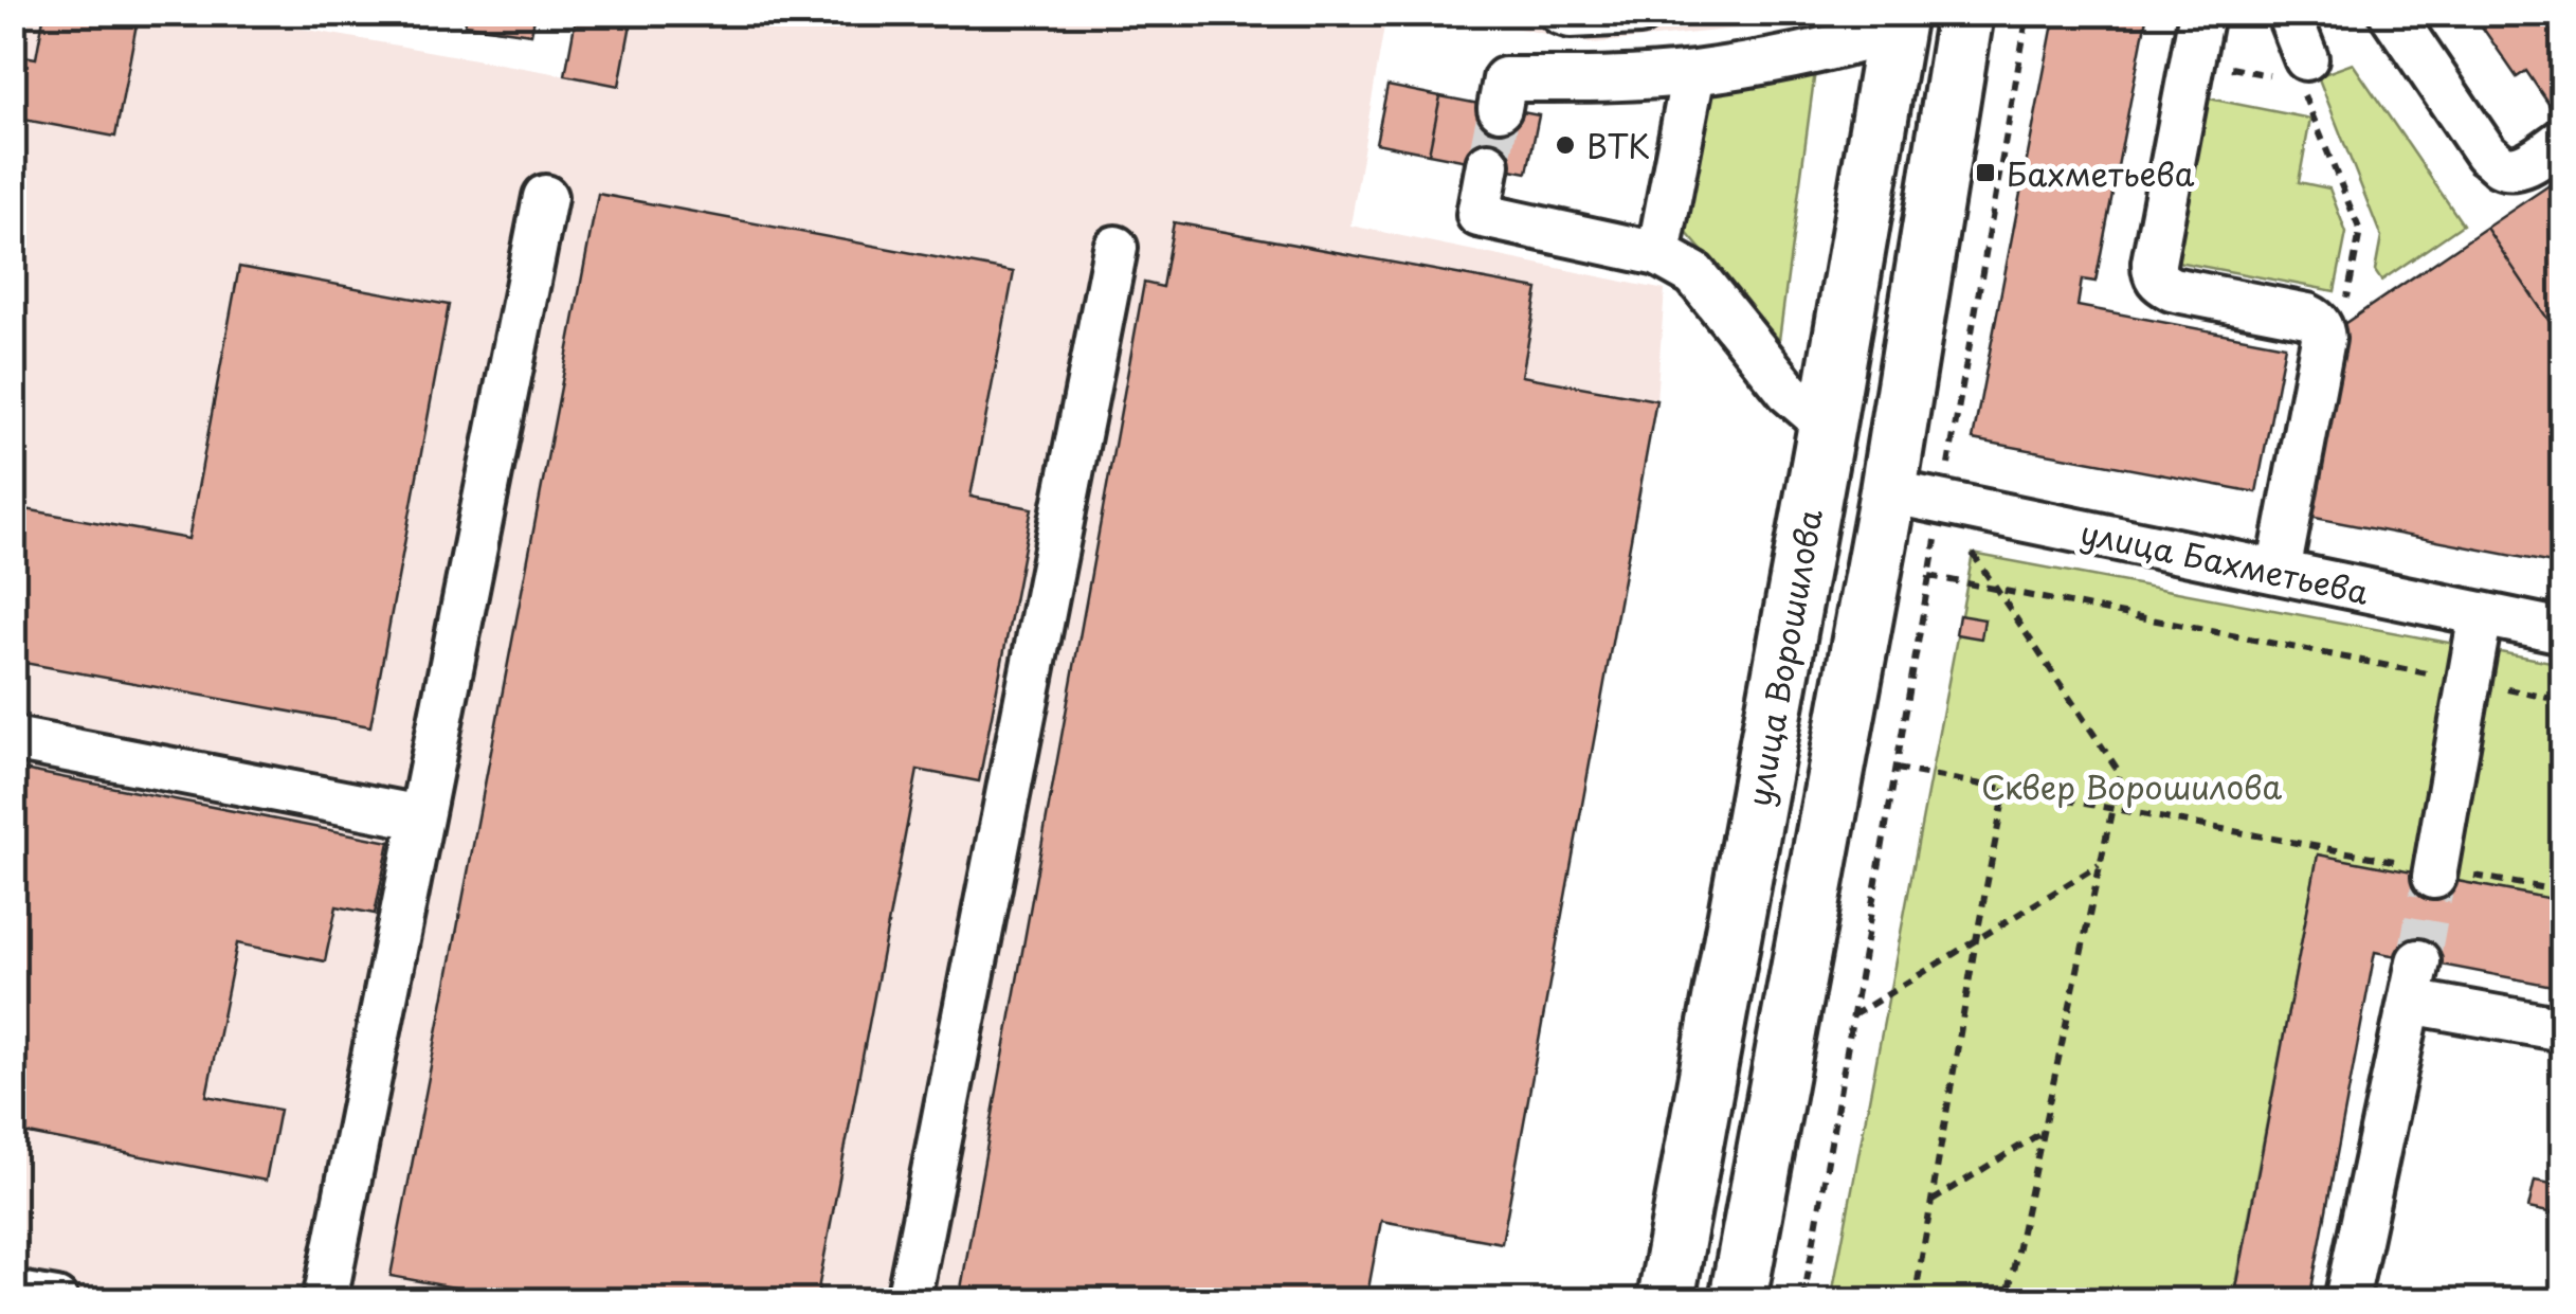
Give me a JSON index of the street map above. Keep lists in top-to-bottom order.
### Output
{
  "streets": {
    "main road": ["улица Ворошилова"],
    "street": ["улица Бахметьева"]
  },
  "parks": ["Сквер Ворошилова"],
  "places": {
    "other": ["ВТК"],
    "transit": ["Бахметьева"]
  }
}
